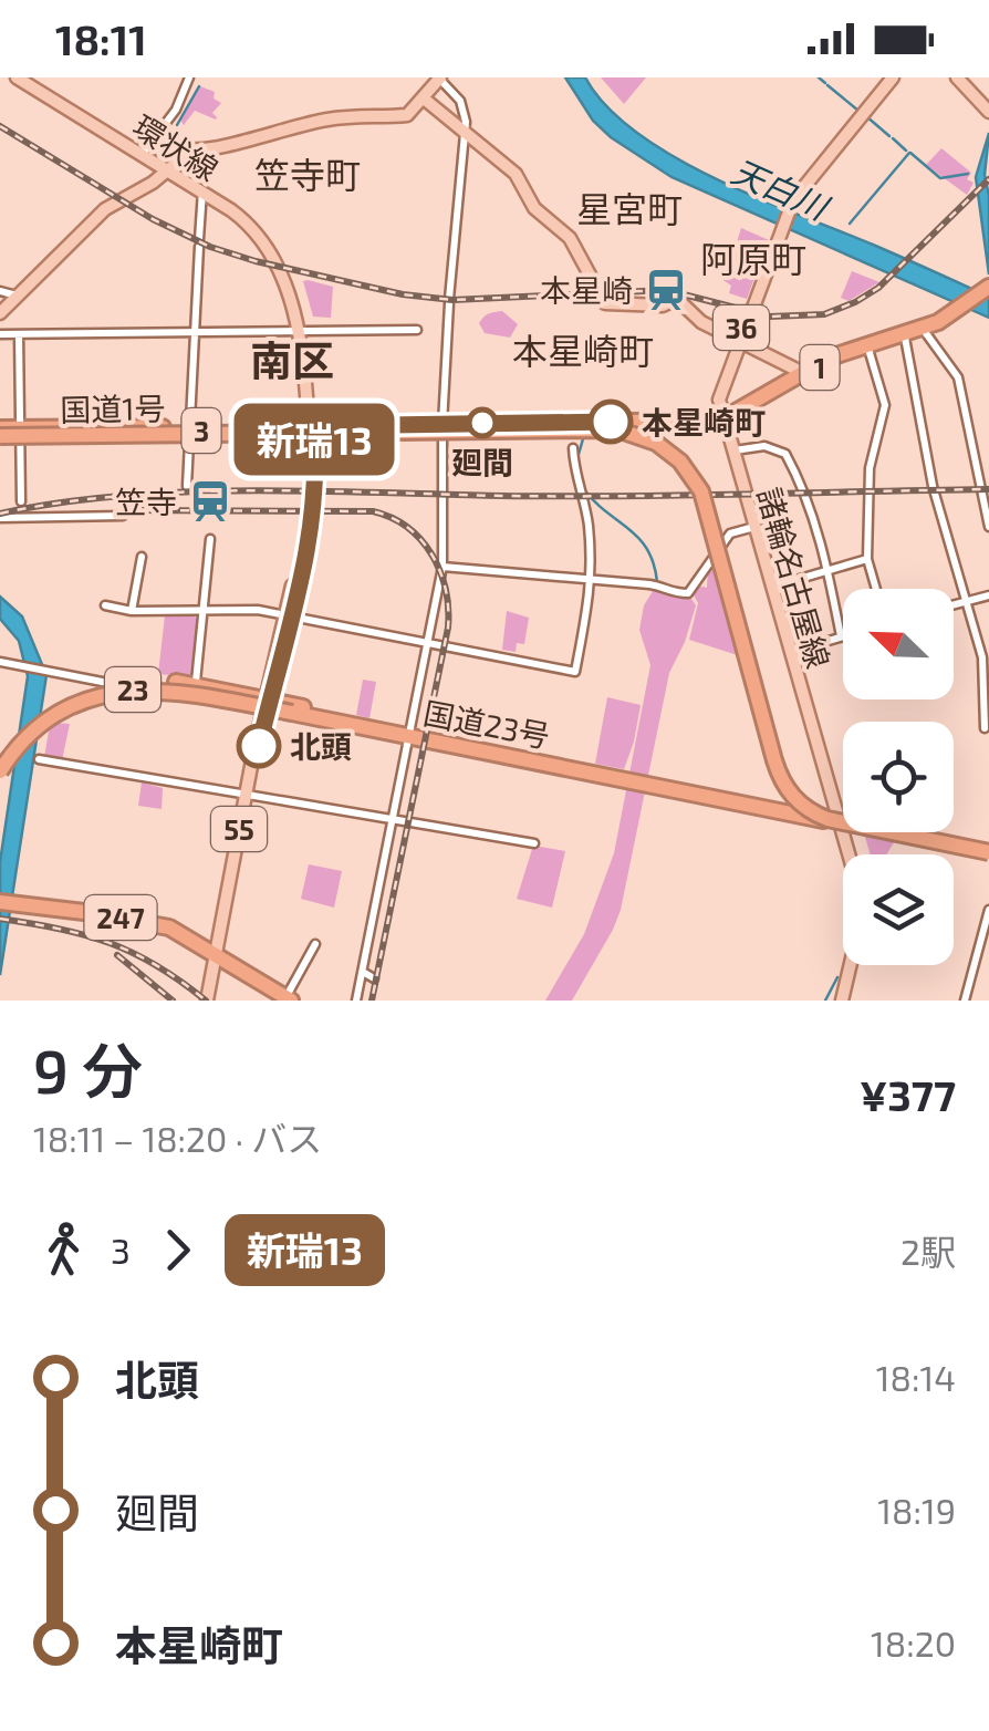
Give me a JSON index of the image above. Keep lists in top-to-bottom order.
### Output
{
  "streets": {
    "highway": [
      "1",
      "国道1号",
      "3",
      "23",
      "国道23号",
      "247"
    ],
    "main road": [
      "環状線",
      "36",
      "諸輪名古屋線",
      "55"
    ]
  },
  "crossings": [
    ["環状線", "国道1号"],
    ["環状線", "247"],
    ["国道1号", "3"],
    ["国道1号", "諸輪名古屋線"],
    ["3", "国道23号"],
    ["諸輪名古屋線", "国道23号"]
  ],
  "districts": [
    "笠寺町",
    "星宮町",
    "阿原町",
    "本星崎町",
    "南区"
  ],
  "water": ["天白川"],
  "places": {
    "station": ["本星崎", "笠寺"],
    "other": ["本星崎町", "廻間", "北頭"]
  },
  "lines": ["bus line 新瑞13"],
  "north": "top left",
  "page": {
    "status": "18:11",
    "on_map": "新瑞13",
    "heading": ["9 分", "18:11 – 18:20 · バス", "¥377"],
    "legs": ["3", "新瑞13", "2駅"],
    "list": [
      {
        "name": "北頭",
        "value": "18:14"
      },
      {
        "name": "廻間",
        "value": "18:19"
      },
      {
        "name": "本星崎町",
        "value": "18:20"
      }
    ]
  }
}
